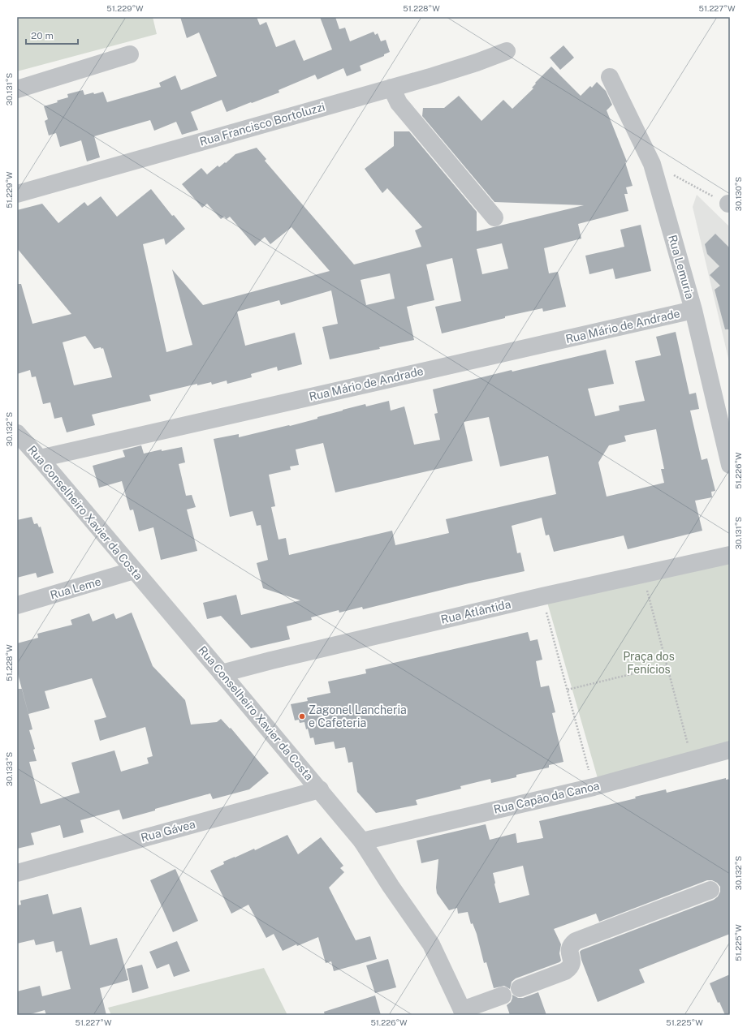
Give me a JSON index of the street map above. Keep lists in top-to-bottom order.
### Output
{
  "streets": {
    "street": [
      "Rua Francisco Bortoluzzi",
      "Rua Lemuria",
      "Rua Mário de Andrade",
      "Rua Conselheiro Xavier da Costa",
      "Rua Leme",
      "Rua Atlântida",
      "Rua Capão da Canoa",
      "Rua Gávea"
    ]
  },
  "crossings": [
    ["Rua Lemuria", "Rua Mário de Andrade"],
    ["Rua Mário de Andrade", "Rua Conselheiro Xavier da Costa"],
    ["Rua Conselheiro Xavier da Costa", "Rua Leme"],
    ["Rua Conselheiro Xavier da Costa", "Rua Atlântida"],
    ["Rua Conselheiro Xavier da Costa", "Rua Capão da Canoa"],
    ["Rua Conselheiro Xavier da Costa", "Rua Gávea"]
  ],
  "parks": ["Praça dos Fenícios"],
  "places": ["Zagonel Lancheria e Cafeteria"],
  "scale_bar": "20 m",
  "coordinates": [
    "51.229°W",
    "51.228°W",
    "51.227°W",
    "30.131°S",
    "30.130°S",
    "30.132°S",
    "51.226°W",
    "30.133°S",
    "51.225°W"
  ]
}
